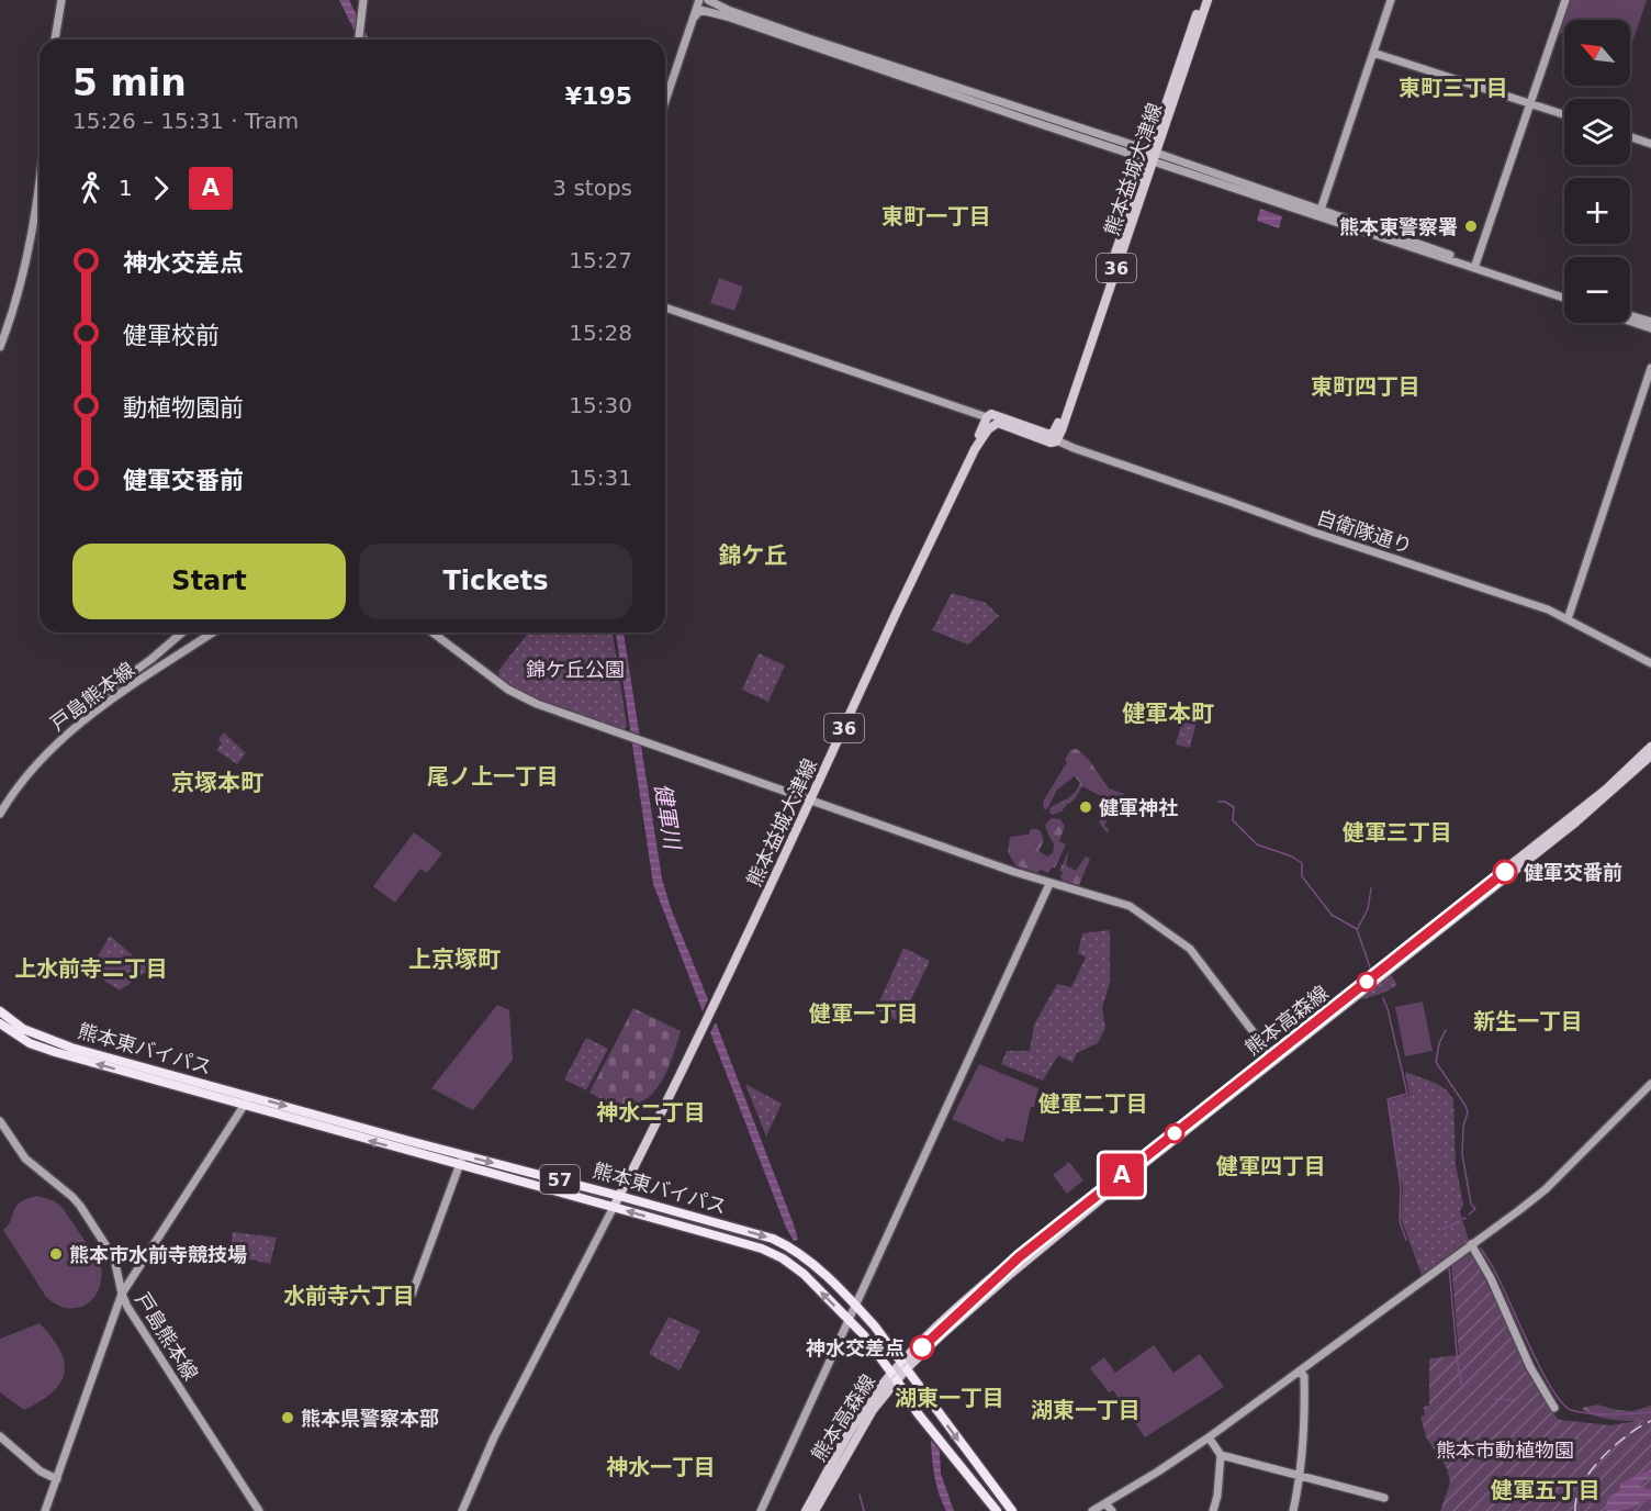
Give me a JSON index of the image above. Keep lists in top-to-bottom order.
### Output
{
  "streets": {
    "highway": ["熊本東バイパス", "57"],
    "main road": ["熊本益城大津線", "36", "熊本高森線"],
    "street": ["自衛隊通り", "戸島熊本線"]
  },
  "crossings": [
    ["熊本益城大津線", "自衛隊通り"],
    ["熊本益城大津線", "熊本東バイパス"],
    ["熊本高森線", "熊本東バイパス"]
  ],
  "districts": [
    "東町三丁目",
    "東町一丁目",
    "東町四丁目",
    "錦ケ丘",
    "健軍本町",
    "尾ノ上一丁目",
    "京塚本町",
    "健軍三丁目",
    "上京塚町",
    "上水前寺二丁目",
    "健軍一丁目",
    "新生一丁目",
    "健軍二丁目",
    "神水二丁目",
    "健軍四丁目",
    "水前寺六丁目",
    "湖東一丁目",
    "湖東一丁目",
    "神水一丁目",
    "健軍五丁目"
  ],
  "water": ["健軍川"],
  "parks": ["錦ケ丘公園", "熊本市動植物園"],
  "places": [
    "熊本東警察署",
    "健軍神社",
    "健軍交番前",
    "熊本市水前寺競技場",
    "神水交差点",
    "熊本県警察本部"
  ],
  "lines": ["tram line A"],
  "north": "top left",
  "page": {
    "on_map": "A",
    "map_buttons": ["+", "−"],
    "heading": ["5 min", "15:26 – 15:31 · Tram", "¥195"],
    "legs": ["1", "A", "3 stops"],
    "list": [
      {
        "name": "神水交差点",
        "value": "15:27"
      },
      {
        "name": "健軍校前",
        "value": "15:28"
      },
      {
        "name": "動植物園前",
        "value": "15:30"
      },
      {
        "name": "健軍交番前",
        "value": "15:31"
      }
    ],
    "buttons": ["Start", "Tickets"]
  }
}
